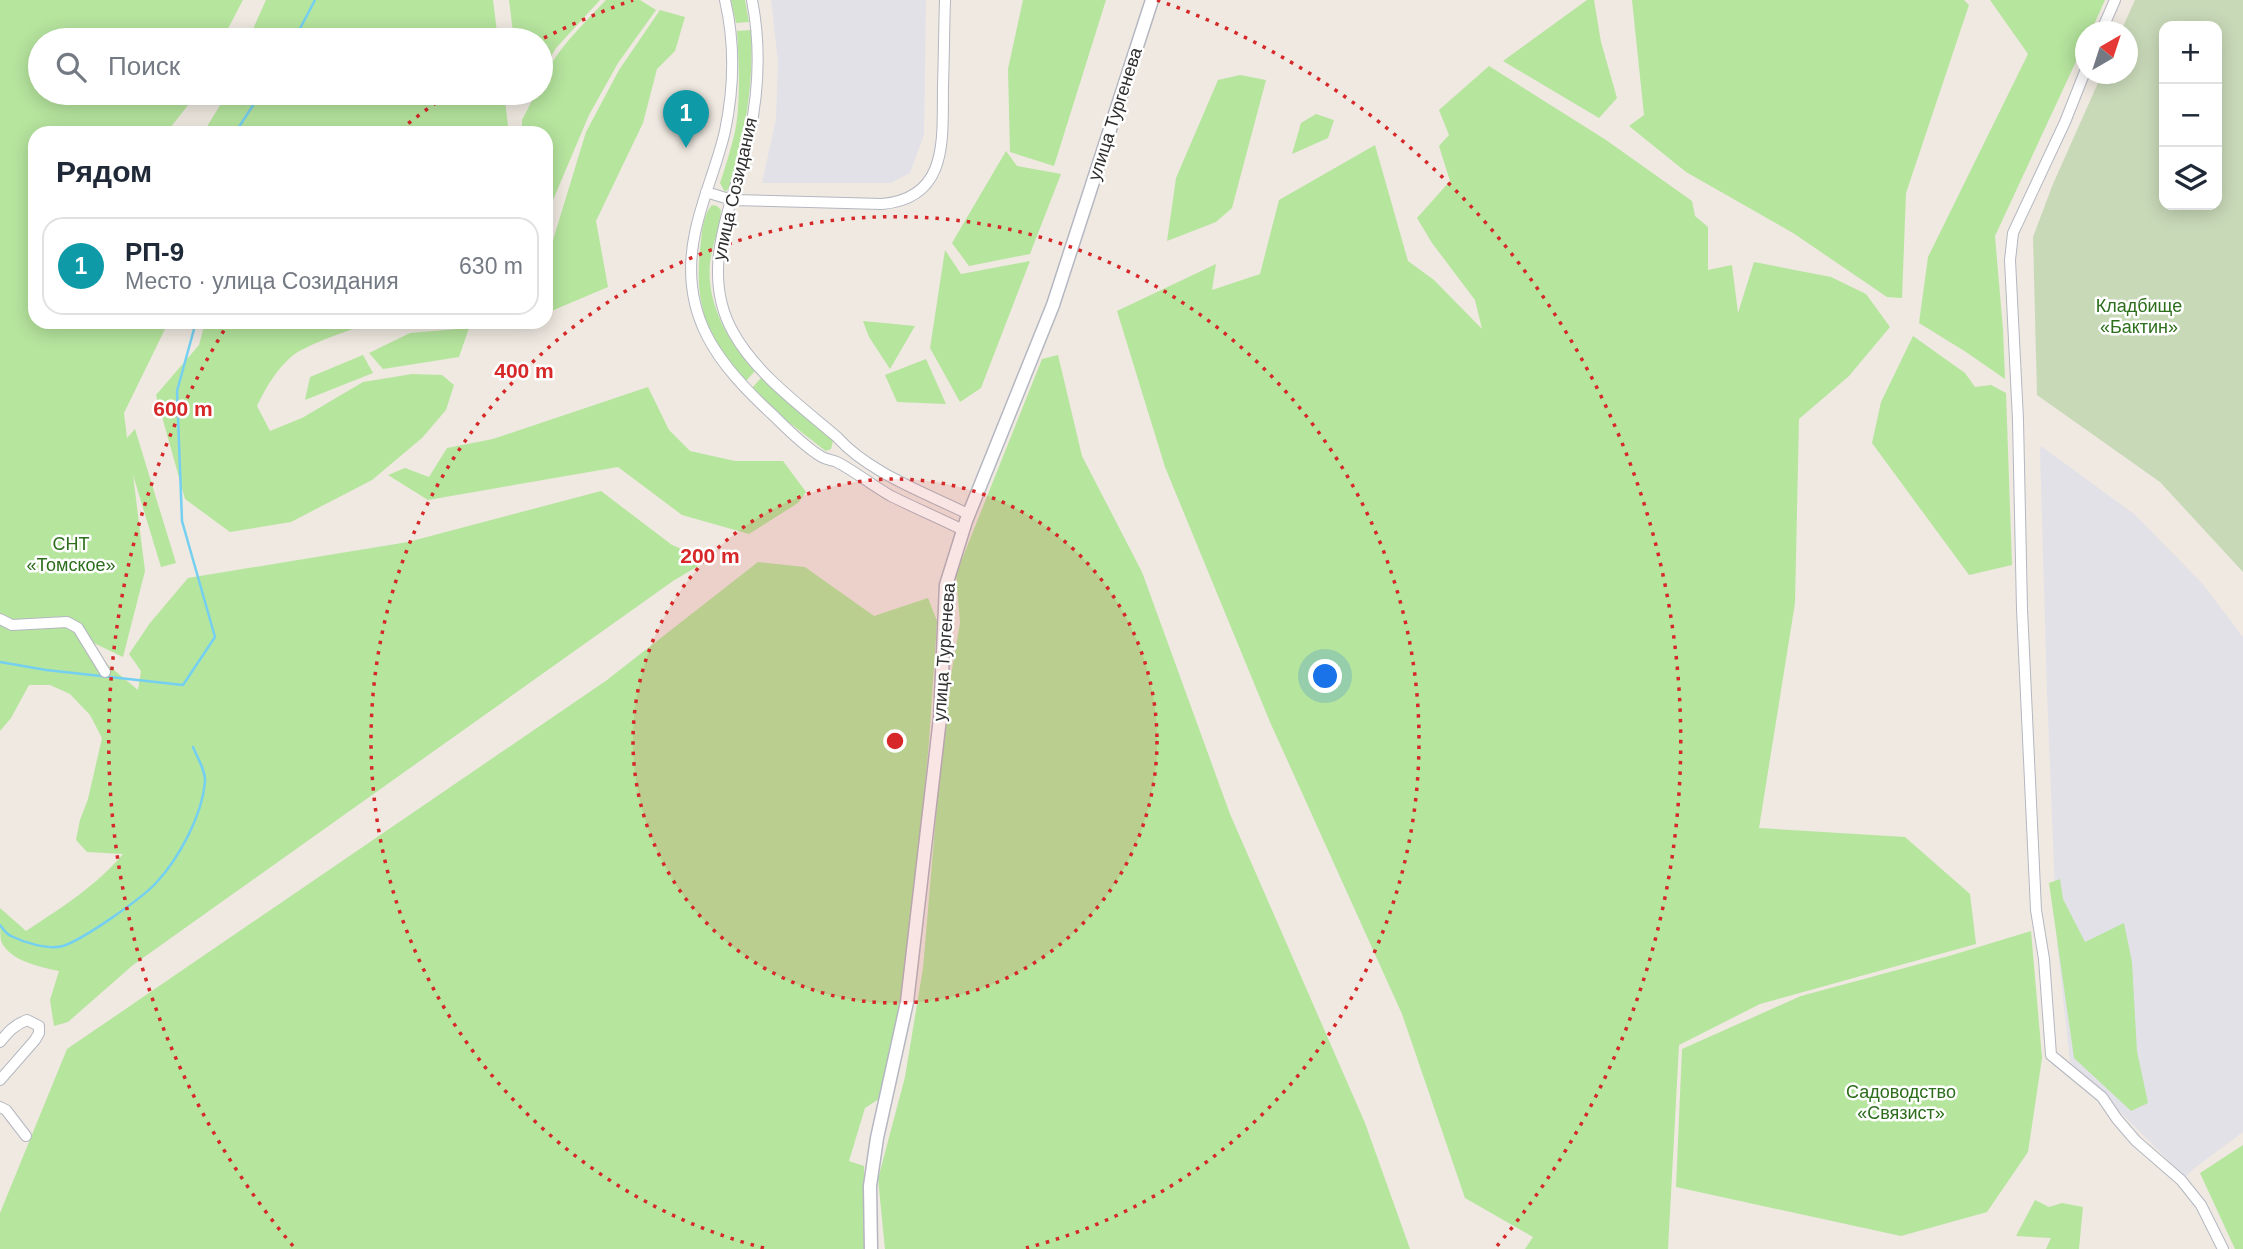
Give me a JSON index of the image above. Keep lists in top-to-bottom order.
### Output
{
  "streets": {
    "street": ["улица Тургенева", "улица Созидания"]
  },
  "crossings": [
    ["улица Тургенева", "улица Созидания"]
  ],
  "parks": ["Кладбище «Бактин»", "СНТ «Томское»", "Садоводство «Связист»"],
  "north": "top right",
  "page": {
    "map_buttons": ["+", "−"],
    "search": "Поиск",
    "pins": "1",
    "heading": "Рядом",
    "list": [
      {
        "mark": "1",
        "name": "РП-9",
        "note": "Место · улица Созидания",
        "value": "630 m"
      }
    ]
  },
  "rings": ["400 m", "600 m", "200 m"]
}
